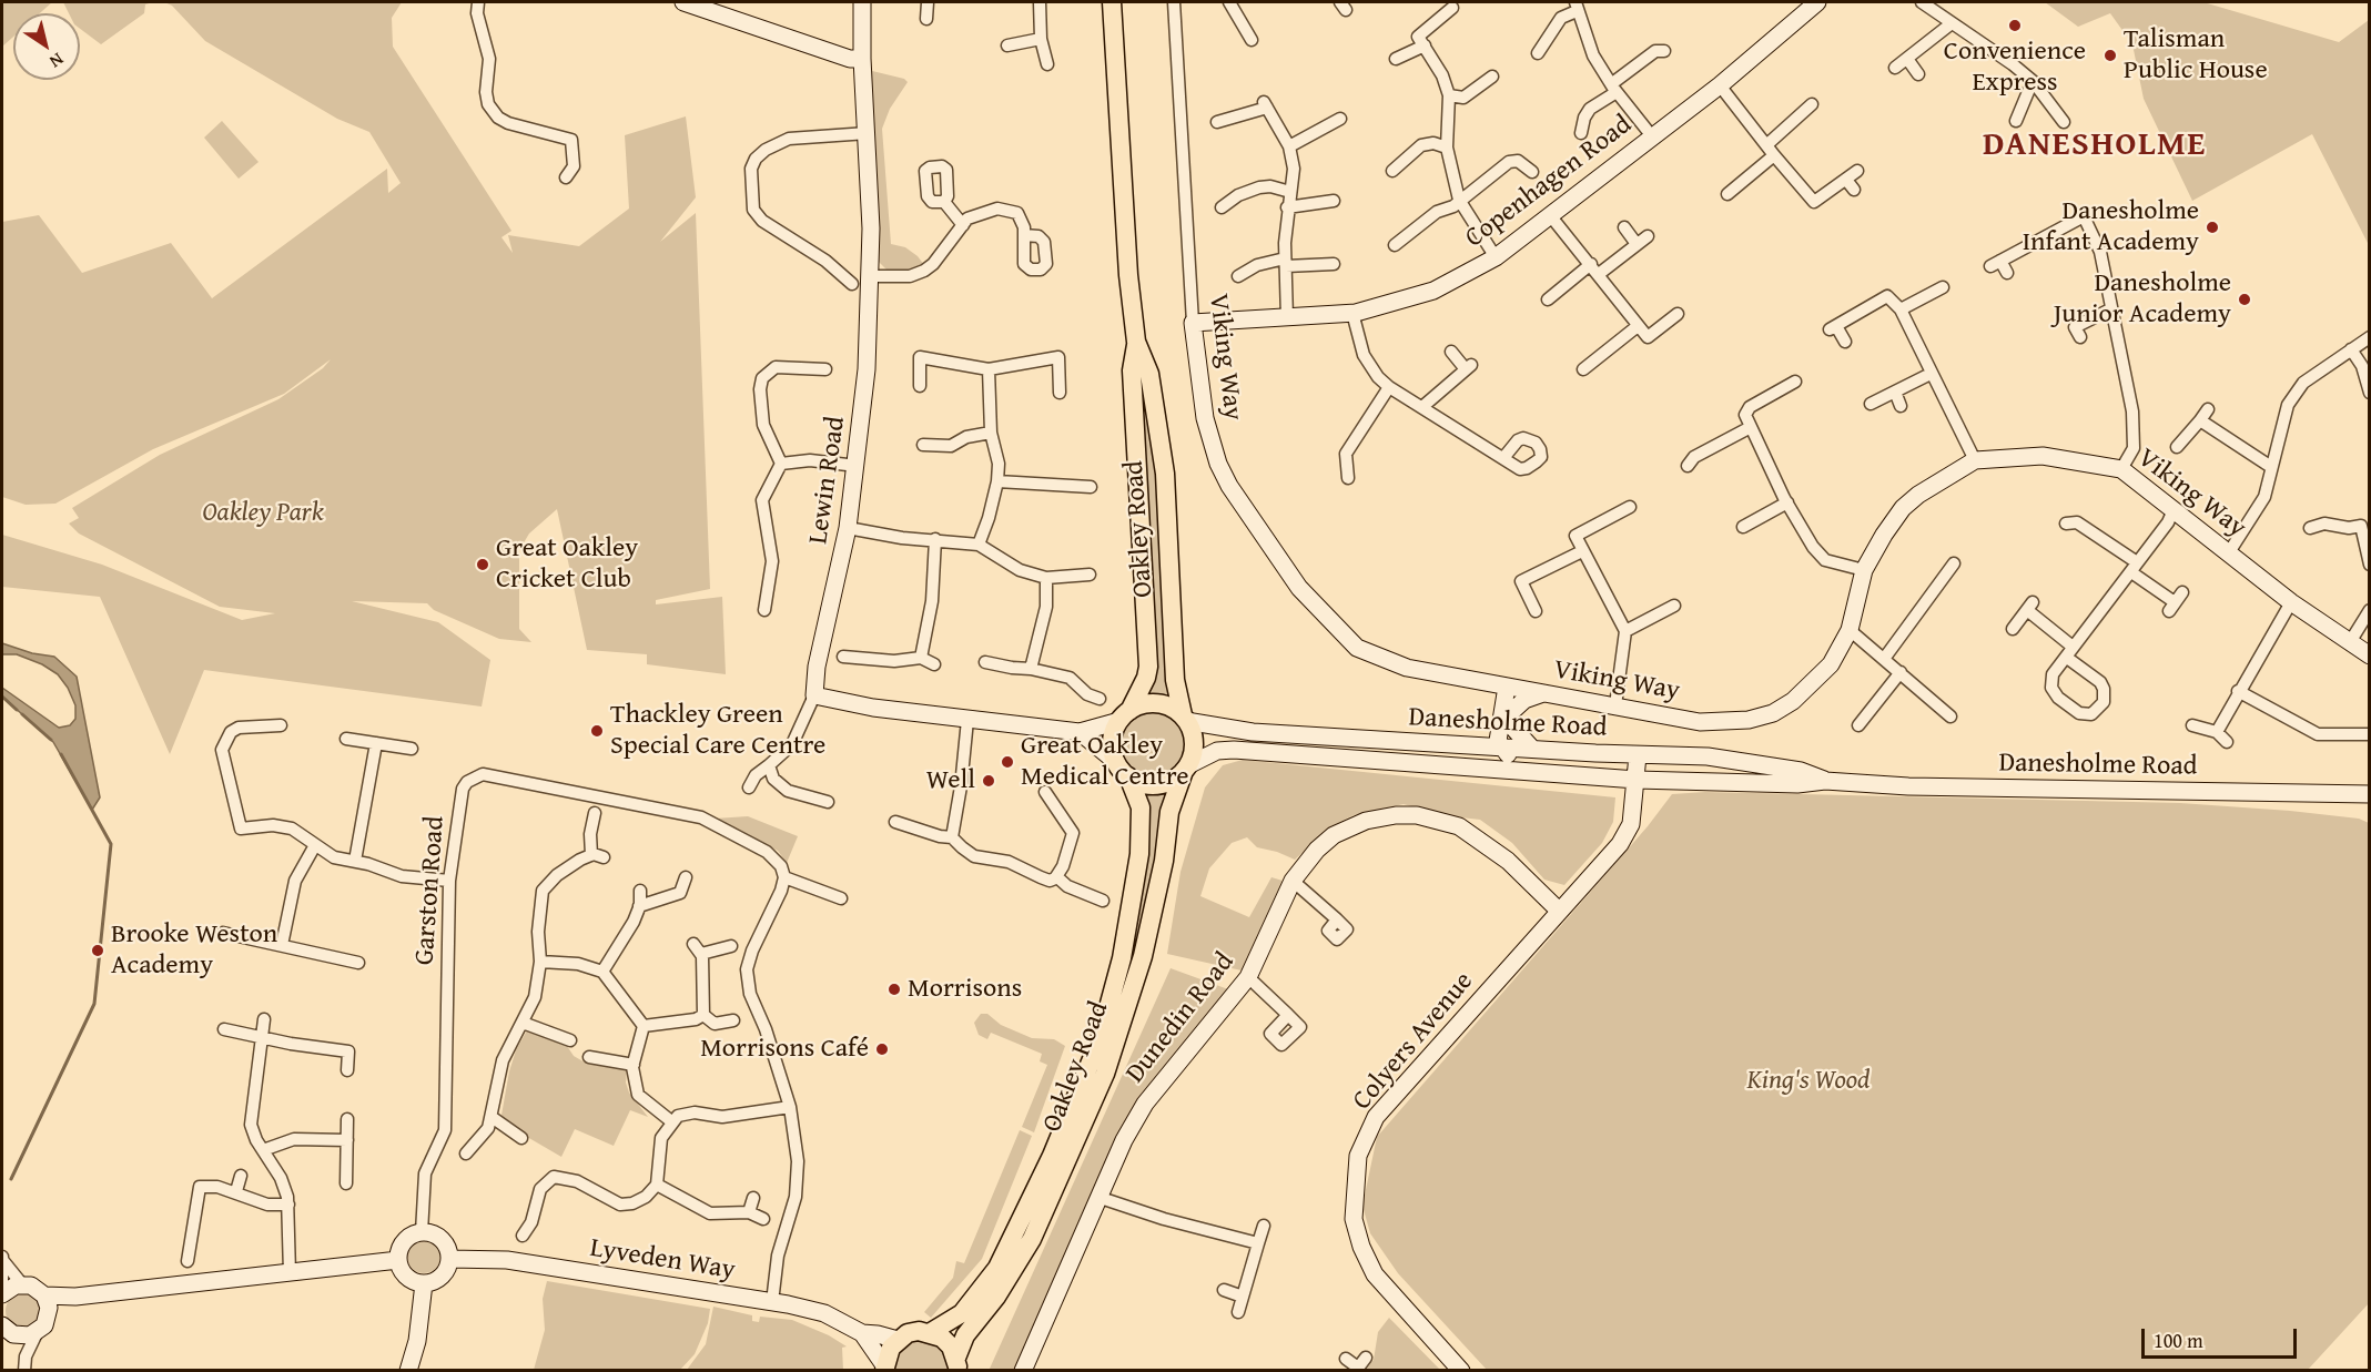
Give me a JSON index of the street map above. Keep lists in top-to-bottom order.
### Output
{
  "streets": {
    "main road": ["Oakley Road"],
    "street": [
      "Copenhagen Road",
      "Viking Way",
      "Lewin Road",
      "Danesholme Road",
      "Garston Road",
      "Dunedin Road",
      "Colyers Avenue",
      "Lyveden Way"
    ]
  },
  "crossings": [
    ["Copenhagen Road", "Viking Way"],
    ["Oakley Road", "Danesholme Road"],
    ["Oakley Road", "Lyveden Way"],
    ["Danesholme Road", "Colyers Avenue"],
    ["Garston Road", "Lyveden Way"],
    ["Dunedin Road", "Colyers Avenue"]
  ],
  "districts": ["DANESHOLME"],
  "parks": ["Oakley Park", "King's Wood"],
  "places": [
    "Convenience Express",
    "Talisman Public House",
    "Danesholme Infant Academy",
    "Danesholme Junior Academy",
    "Great Oakley Cricket Club",
    "Thackley Green Special Care Centre",
    "Great Oakley Medical Centre",
    "Well",
    "Brooke Weston Academy",
    "Morrisons",
    "Morrisons Café"
  ],
  "scale_bar": "100 m",
  "north": "bottom right"
}
